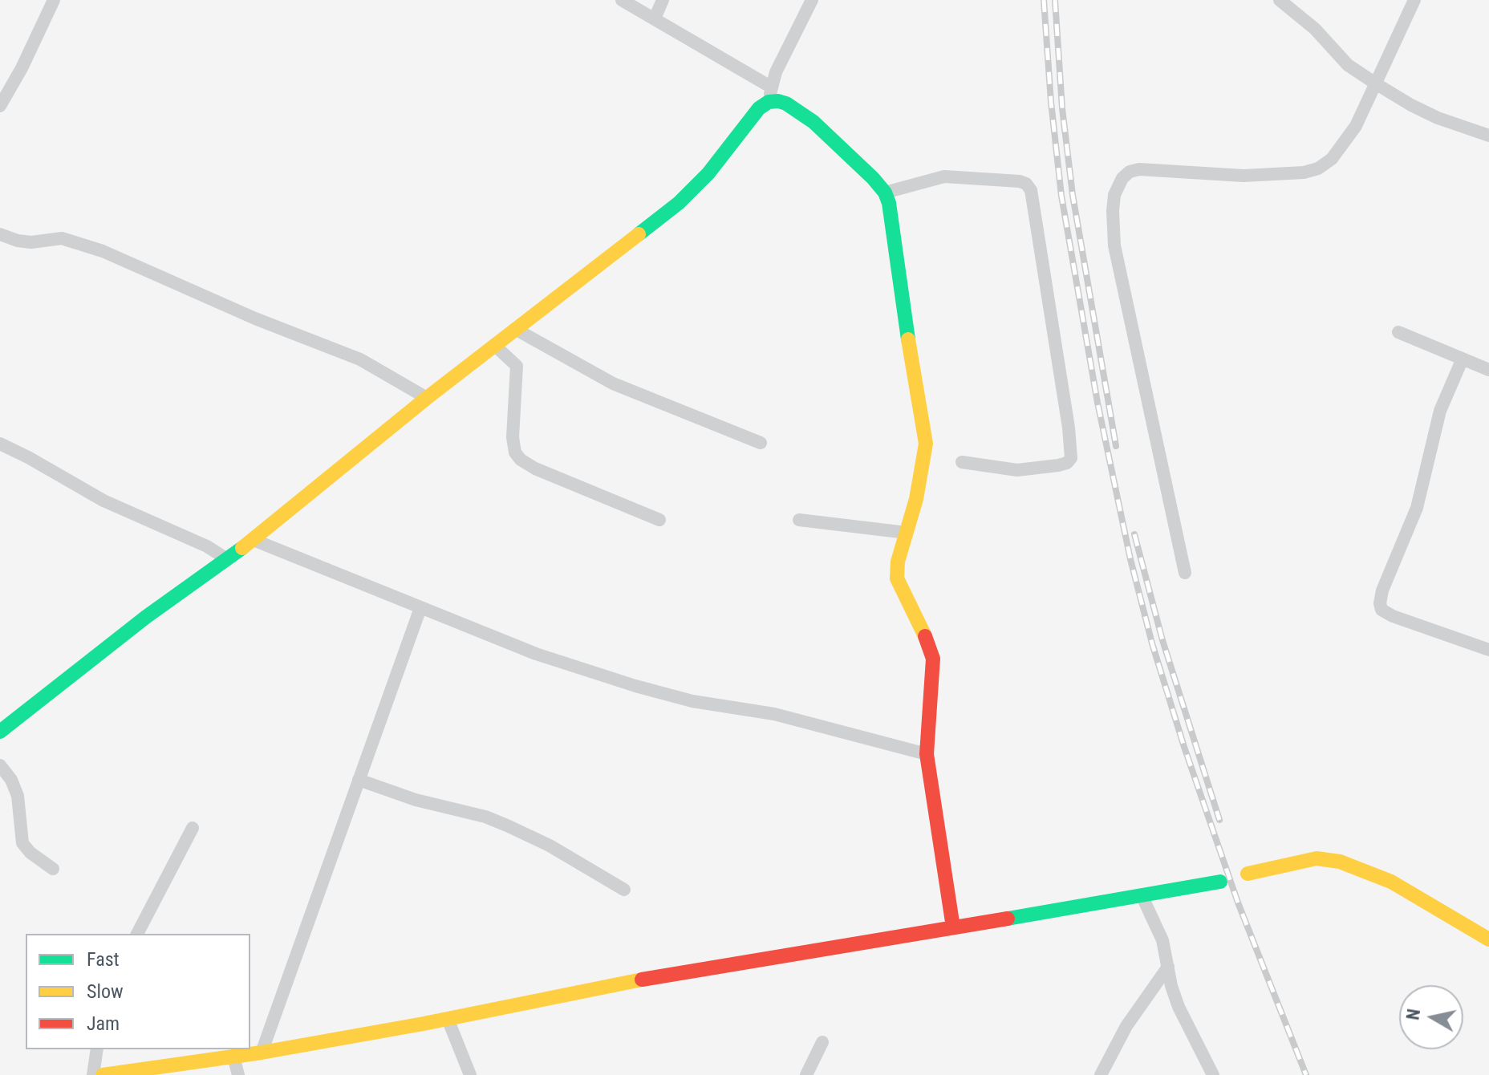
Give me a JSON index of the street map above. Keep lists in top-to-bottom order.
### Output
{
  "legend": ["Fast", "Slow", "Jam"],
  "north": "left"
}
